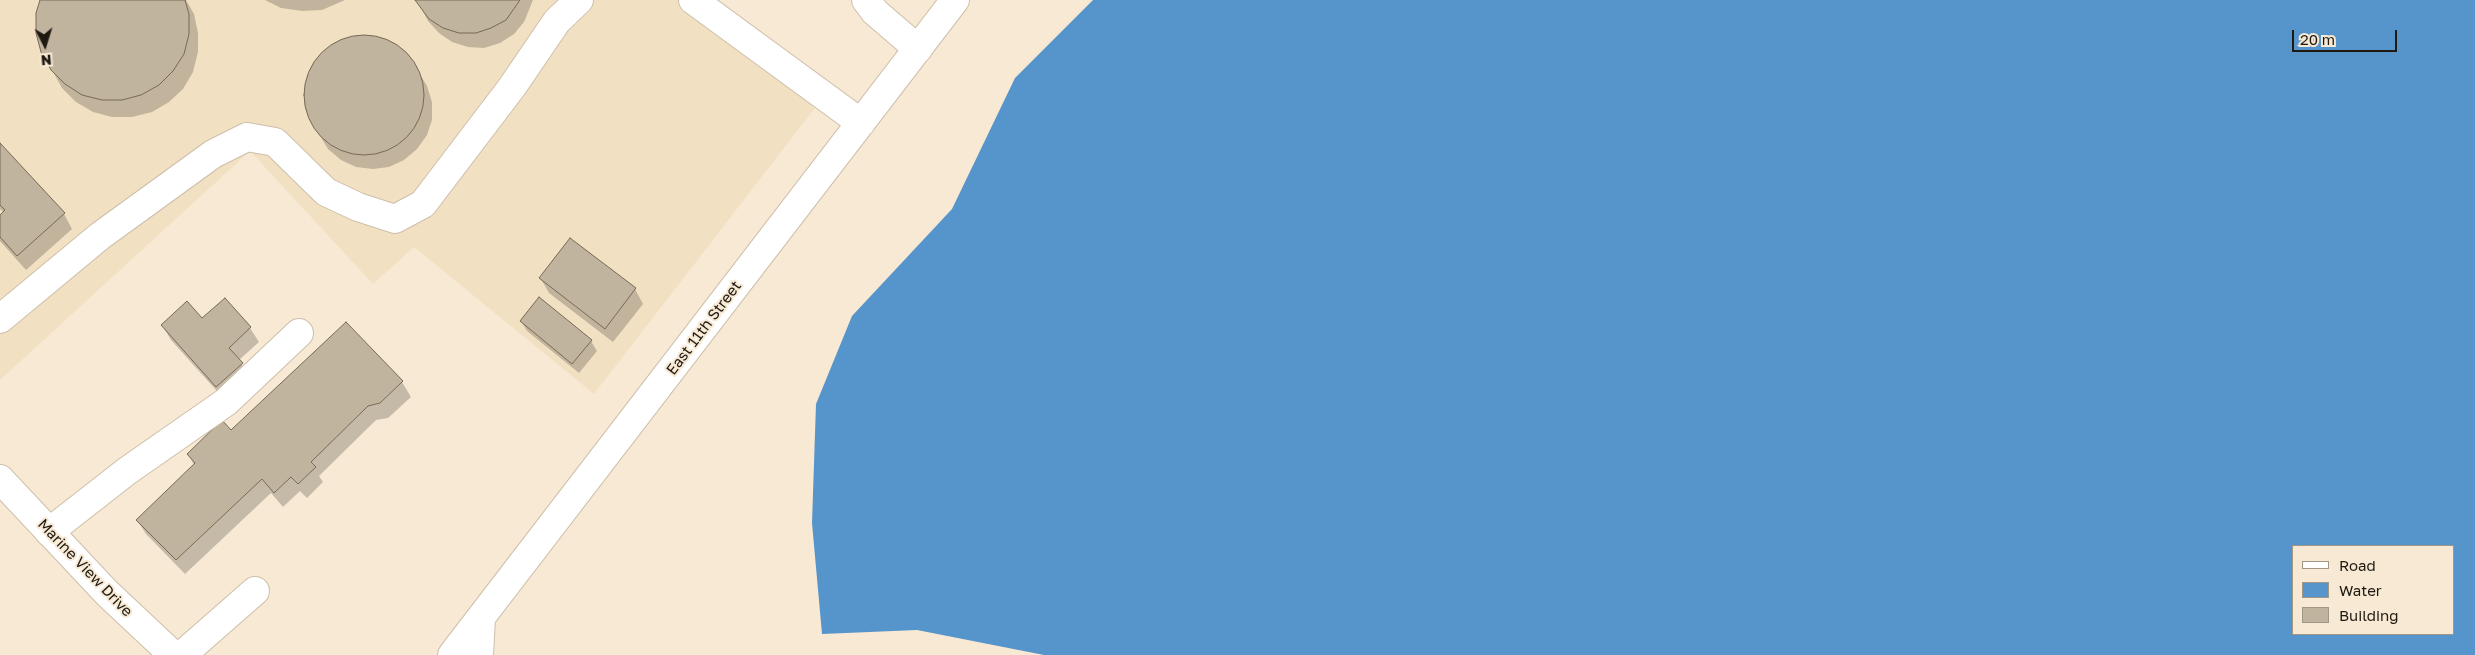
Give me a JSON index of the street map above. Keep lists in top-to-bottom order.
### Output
{
  "streets": {
    "street": ["East 11th Street", "Marine View Drive"]
  },
  "legend": ["Road", "Water", "Building"],
  "scale_bar": "20 m",
  "north": "bottom"
}
